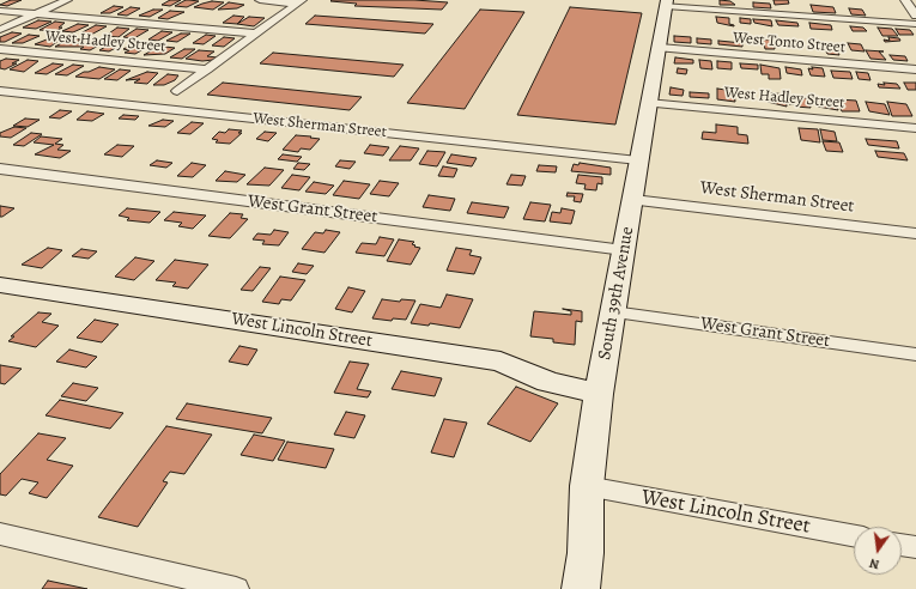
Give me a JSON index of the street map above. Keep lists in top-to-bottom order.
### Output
{
  "streets": {
    "street": [
      "West Hadley Street",
      "West Tonto Street",
      "West Sherman Street",
      "West Grant Street",
      "South 39th Avenue",
      "West Lincoln Street"
    ]
  },
  "crossings": [
    ["West Hadley Street", "South 39th Avenue"],
    ["West Tonto Street", "South 39th Avenue"],
    ["West Sherman Street", "South 39th Avenue"],
    ["West Grant Street", "South 39th Avenue"],
    ["South 39th Avenue", "West Lincoln Street"]
  ],
  "north": "bottom"
}
